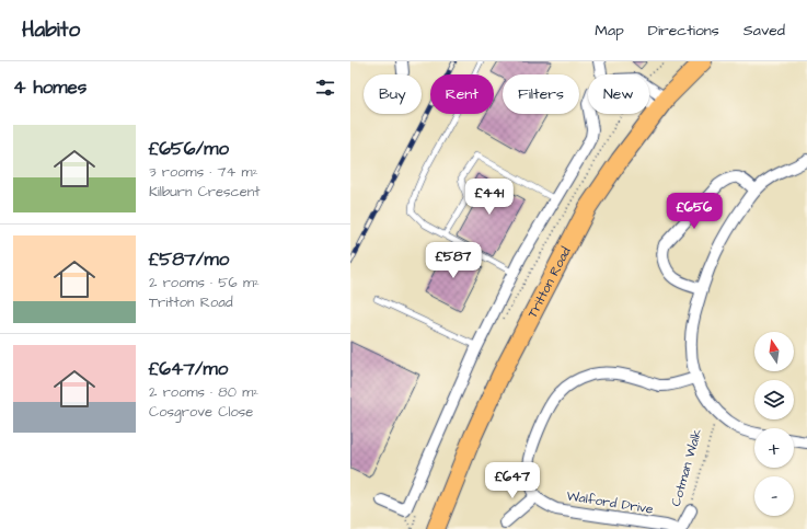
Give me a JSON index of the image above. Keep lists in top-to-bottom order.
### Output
{
  "streets": {
    "main road": ["Tritton Road"],
    "street": ["Cotman Walk", "Walford Drive"]
  },
  "north": "top",
  "page": {
    "header": "Habito",
    "nav": ["Map", "Directions", "Saved"],
    "heading": "4 homes",
    "chip": [
      "Buy",
      "Rent",
      "Filters",
      "New"
    ],
    "list": [
      {
        "name": "£656/mo",
        "note": "3 rooms · 74 m² · Kilburn Crescent"
      },
      {
        "name": "£587/mo",
        "note": "2 rooms · 56 m² · Tritton Road"
      },
      {
        "name": "£647/mo",
        "note": "2 rooms · 80 m² · Cosgrove Close"
      }
    ],
    "price": [
      "£441",
      "£656",
      "£587",
      "£647"
    ],
    "map_buttons": ["+", "−"]
  }
}
